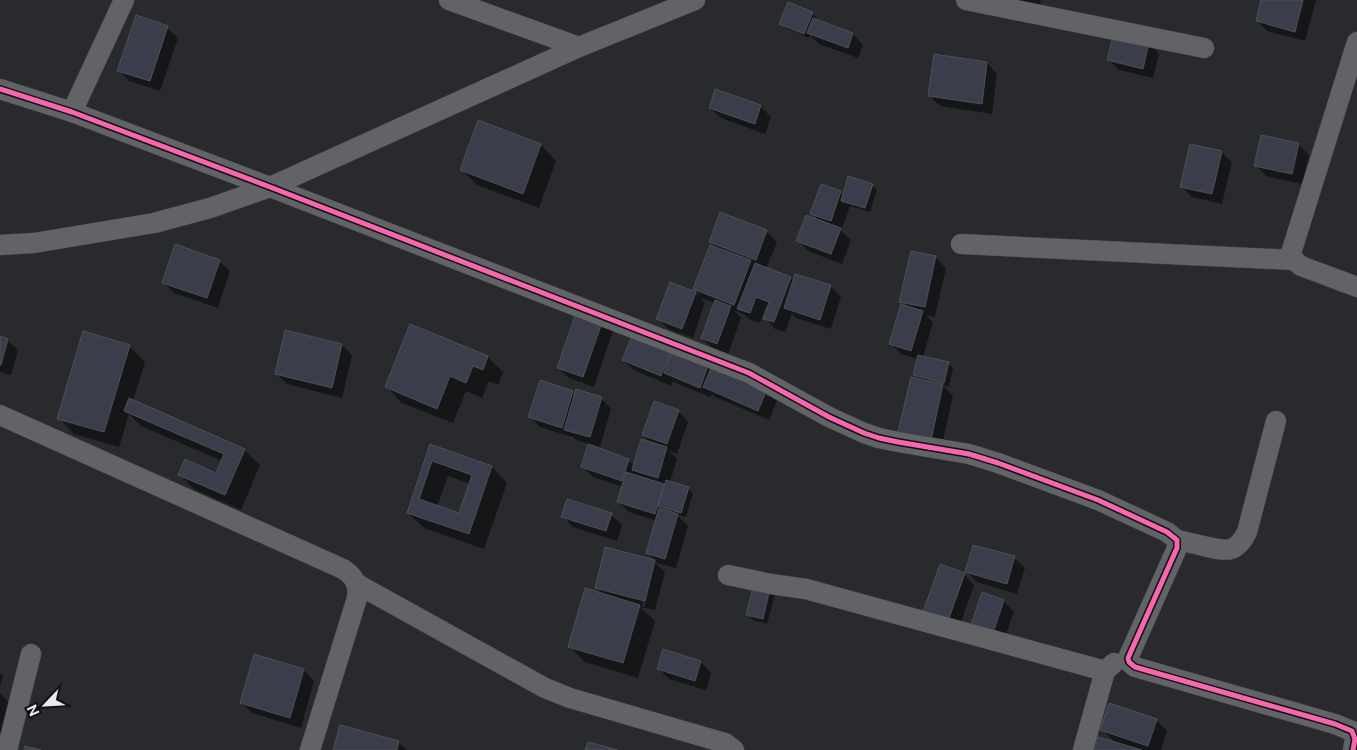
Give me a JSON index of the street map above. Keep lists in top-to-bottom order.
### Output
{
  "north": "bottom left"
}
